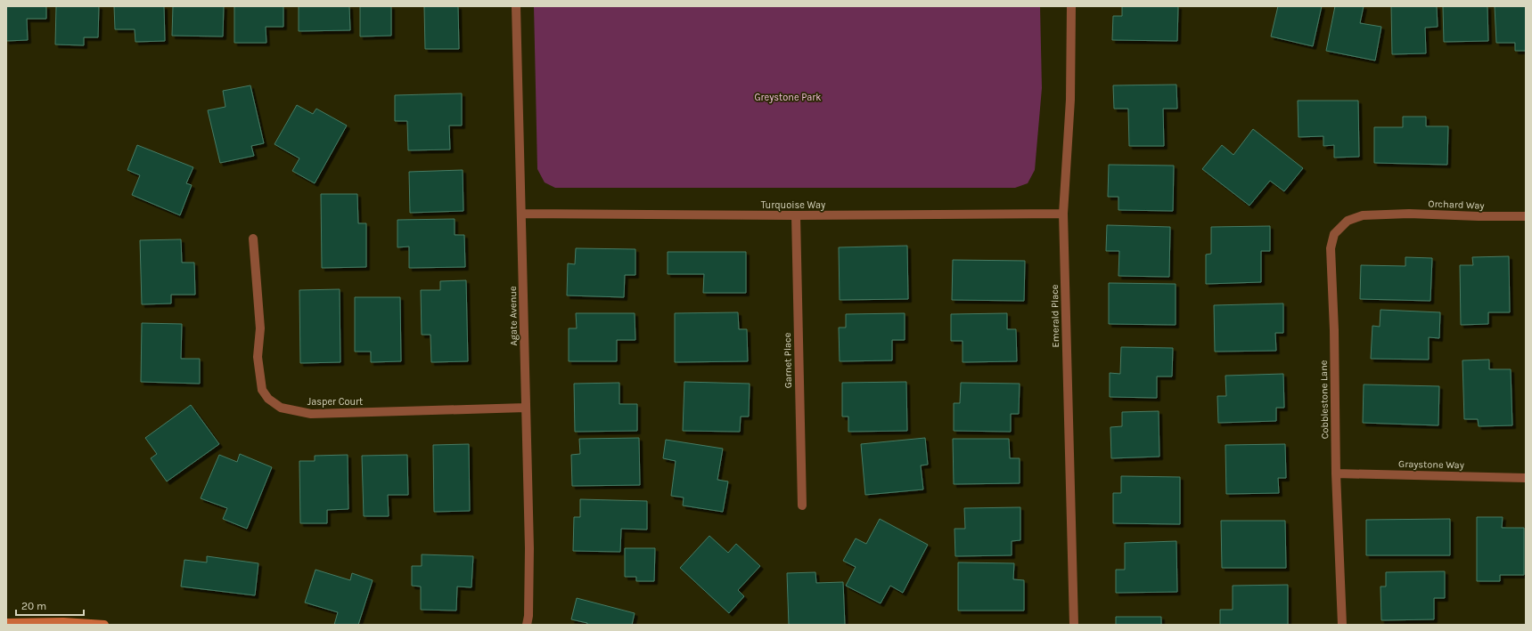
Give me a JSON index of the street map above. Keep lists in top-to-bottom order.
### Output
{
  "streets": {
    "street": [
      "Turquoise Way",
      "Orchard Way",
      "Agate Avenue",
      "Emerald Place",
      "Garnet Place",
      "Cobblestone Lane",
      "Jasper Court",
      "Graystone Way"
    ]
  },
  "crossings": [
    ["Turquoise Way", "Agate Avenue"],
    ["Turquoise Way", "Emerald Place"],
    ["Turquoise Way", "Garnet Place"],
    ["Orchard Way", "Cobblestone Lane"],
    ["Agate Avenue", "Jasper Court"],
    ["Cobblestone Lane", "Graystone Way"]
  ],
  "parks": ["Greystone Park"],
  "scale_bar": "20 m"
}
